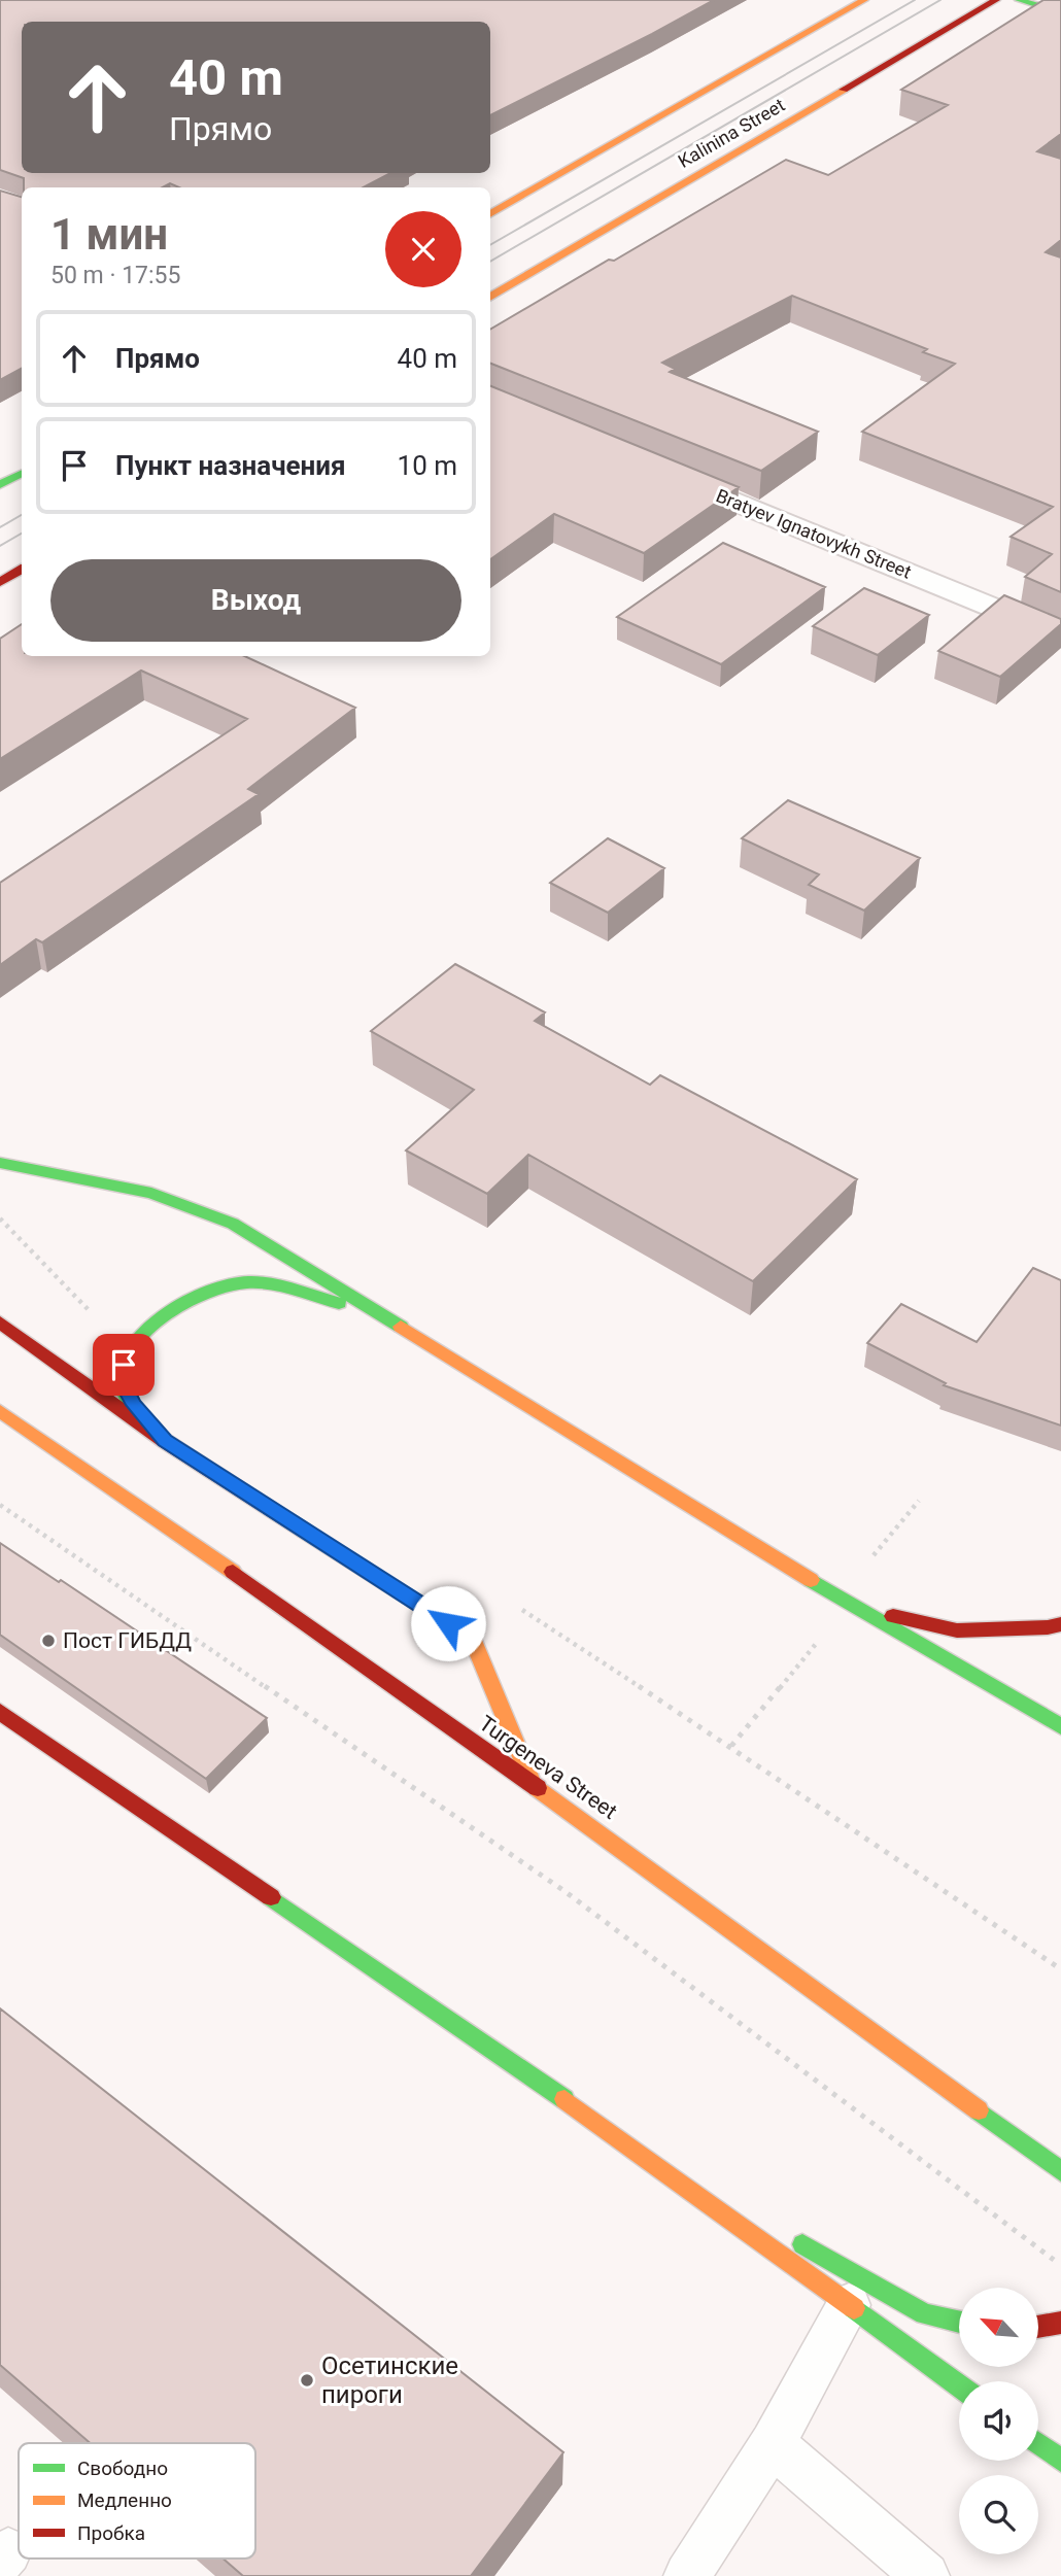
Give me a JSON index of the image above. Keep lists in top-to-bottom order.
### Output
{
  "streets": {
    "main road": ["Kalinina Street", "Turgeneva Street"],
    "street": ["Bratyev Ignatovykh Street"]
  },
  "places": ["Пост ГИБДД", "Осетинские пироги"],
  "legend": ["Свободно", "Медленно", "Пробка"],
  "north": "top left",
  "page": {
    "turn": ["40 m", "Прямо"],
    "heading": ["1 мин", "50 m · 17:55"],
    "list": [
      {
        "name": "Прямо",
        "value": "40 m"
      },
      {
        "name": "Пункт назначения",
        "value": "10 m"
      }
    ],
    "buttons": "Выход"
  }
}
